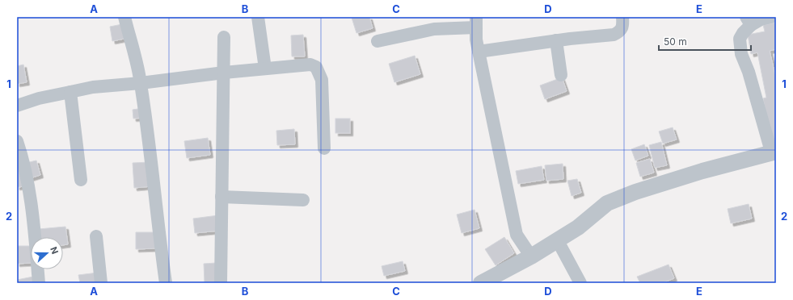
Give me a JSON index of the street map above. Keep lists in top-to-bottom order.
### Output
{
  "scale_bar": "50 m",
  "north": "right",
  "grid": {
    "columns": [
      "A",
      "B",
      "C",
      "D",
      "E"
    ],
    "rows": ["1", "2"]
  }
}
